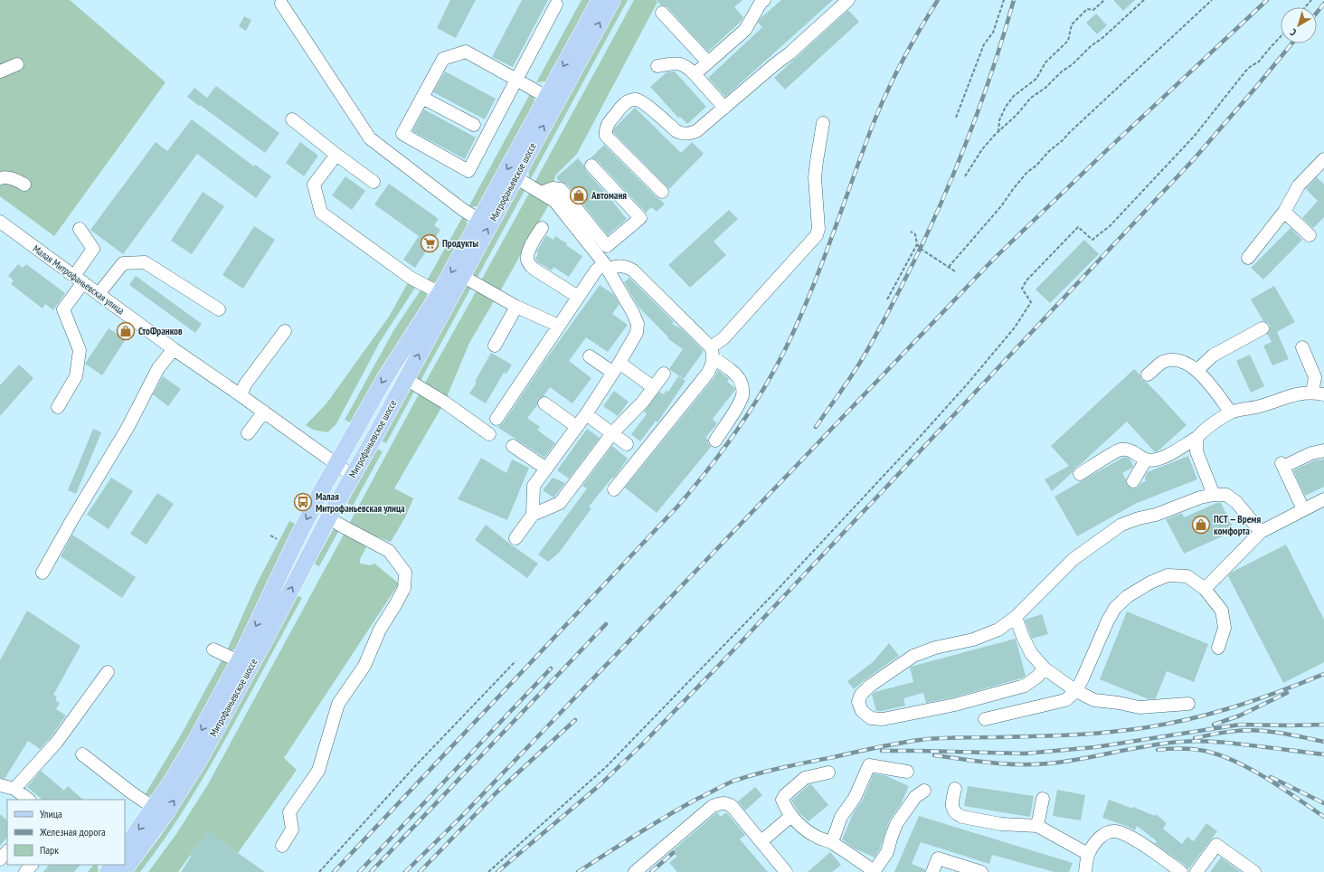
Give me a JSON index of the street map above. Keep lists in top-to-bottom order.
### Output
{
  "streets": {
    "main road": ["Митрофаньевское шоссе"],
    "street": ["Малая Митрофаньевская улица"]
  },
  "crossings": [
    ["Митрофаньевское шоссе", "Малая Митрофаньевская улица"]
  ],
  "places": {
    "shop": ["Автоманя", "СтоФранков", "ПСТ — Время комфорта"],
    "supermarket": ["Продукты"],
    "bus stop": ["Малая Митрофаньевская улица"]
  },
  "legend": ["Улица", "Железная дорога", "Парк"],
  "north": "bottom left"
}
